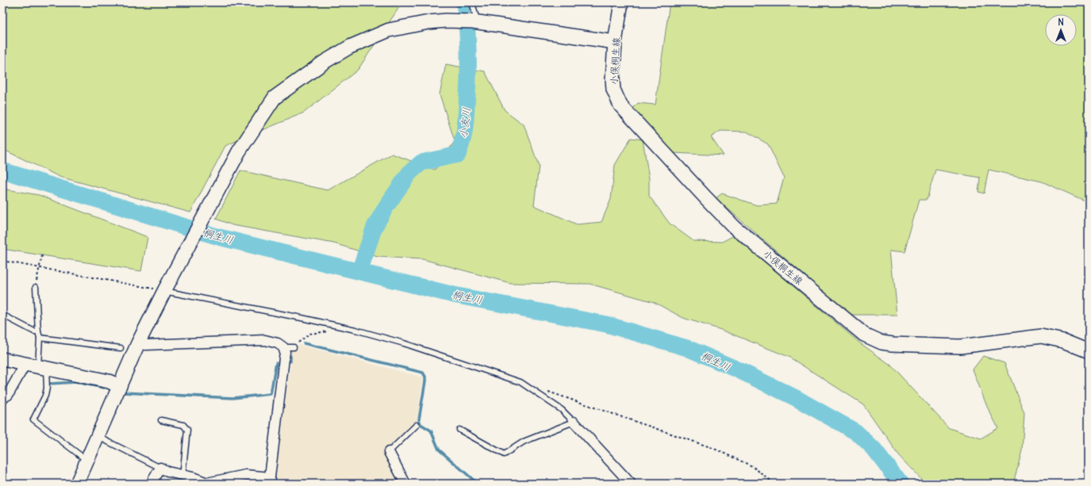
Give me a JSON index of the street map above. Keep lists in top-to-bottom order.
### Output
{
  "streets": {
    "street": ["小俣桐生線"]
  },
  "water": ["小友川", "桐生川"],
  "north": "top"
}
